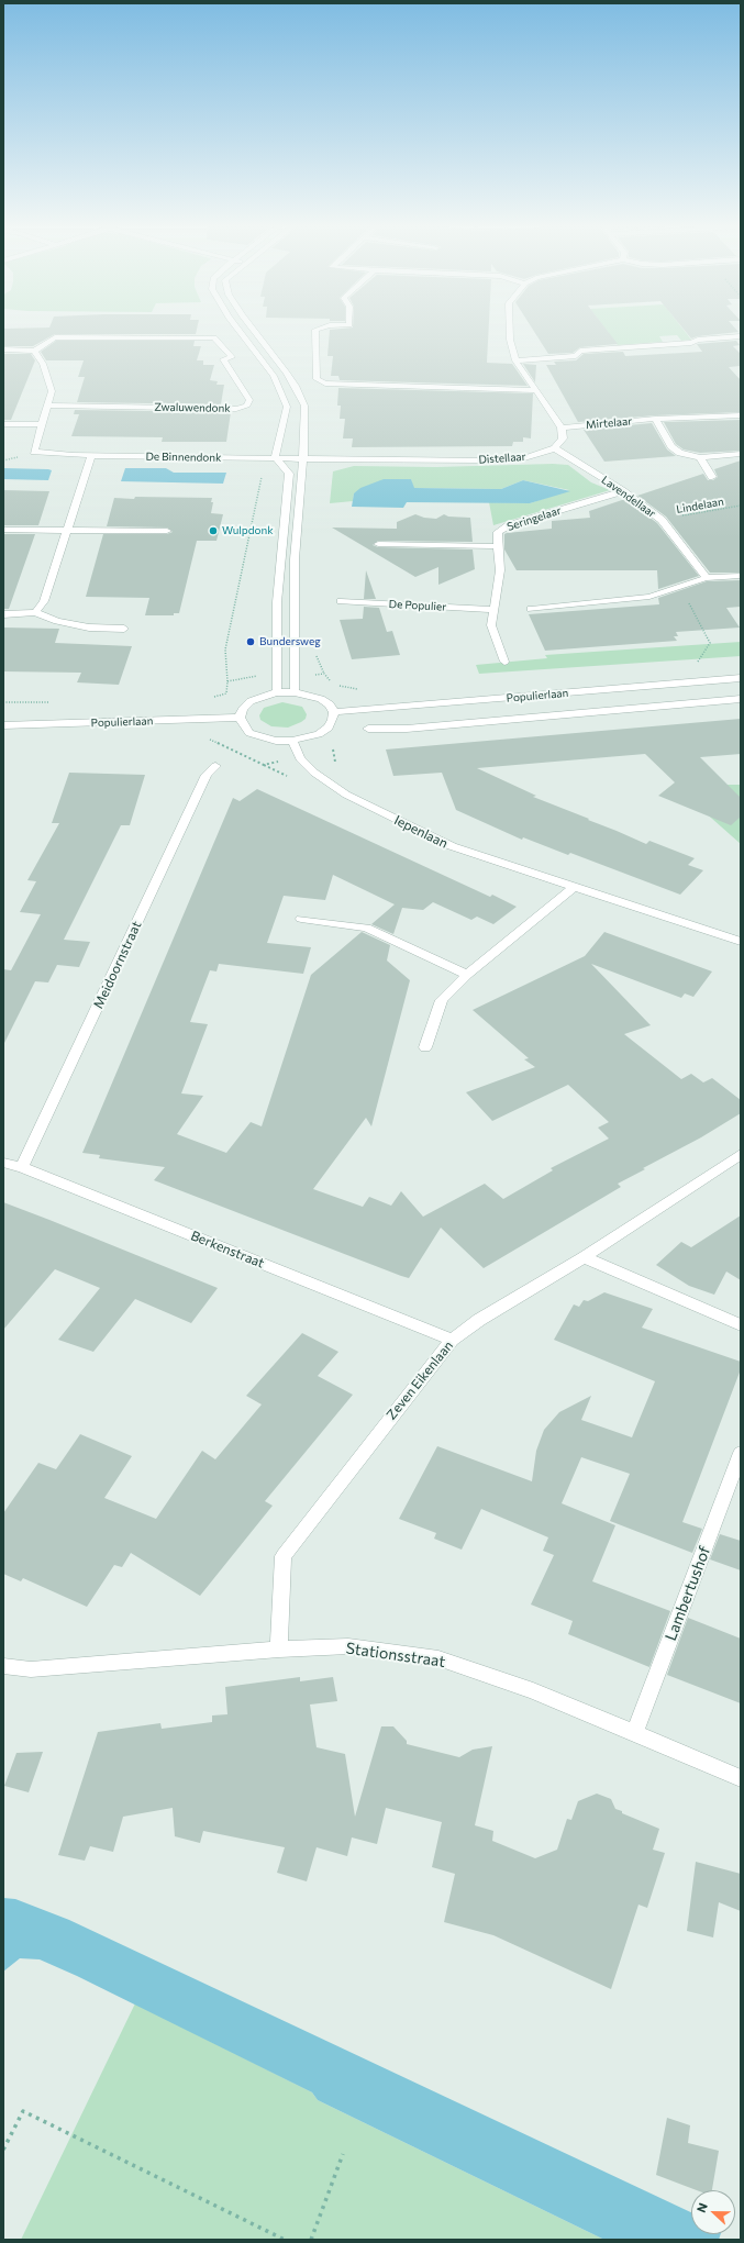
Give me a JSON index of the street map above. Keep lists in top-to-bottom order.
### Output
{
  "streets": {
    "street": [
      "Zwaluwendonk",
      "Mirtelaar",
      "De Binnendonk",
      "Distellaar",
      "Lavendellaar",
      "Seringelaar",
      "De Populier",
      "Populierlaan",
      "Iepenlaan",
      "Meidoornstraat",
      "Berkenstraat",
      "Zeven Eikenlaan",
      "Lambertushof",
      "Stationsstraat"
    ],
    "path": ["Lindelaan"]
  },
  "crossings": [
    ["Zwaluwendonk", "De Binnendonk"],
    ["De Binnendonk", "Distellaar"],
    ["Distellaar", "Lavendellaar"],
    ["Lavendellaar", "Lindelaan"],
    ["Lavendellaar", "Seringelaar"],
    ["Meidoornstraat", "Berkenstraat"],
    ["Berkenstraat", "Zeven Eikenlaan"],
    ["Zeven Eikenlaan", "Stationsstraat"],
    ["Lambertushof", "Stationsstraat"]
  ],
  "places": ["Wulpdonk", "Bundersweg"],
  "north": "left"
}
